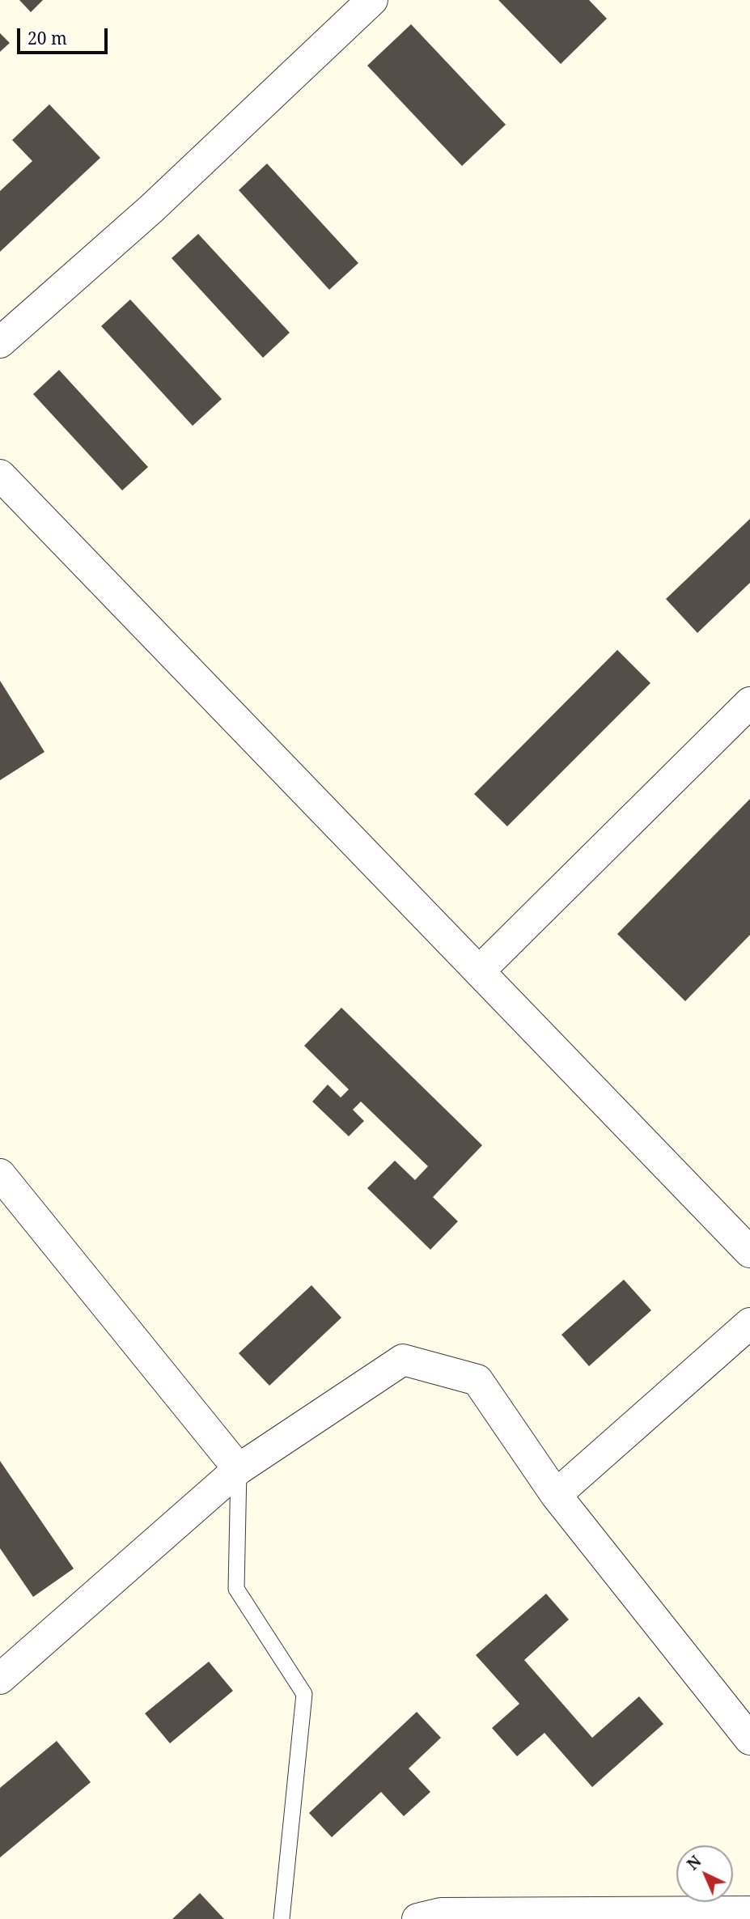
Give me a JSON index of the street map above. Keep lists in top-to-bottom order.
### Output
{
  "scale_bar": "20 m",
  "north": "top left"
}
